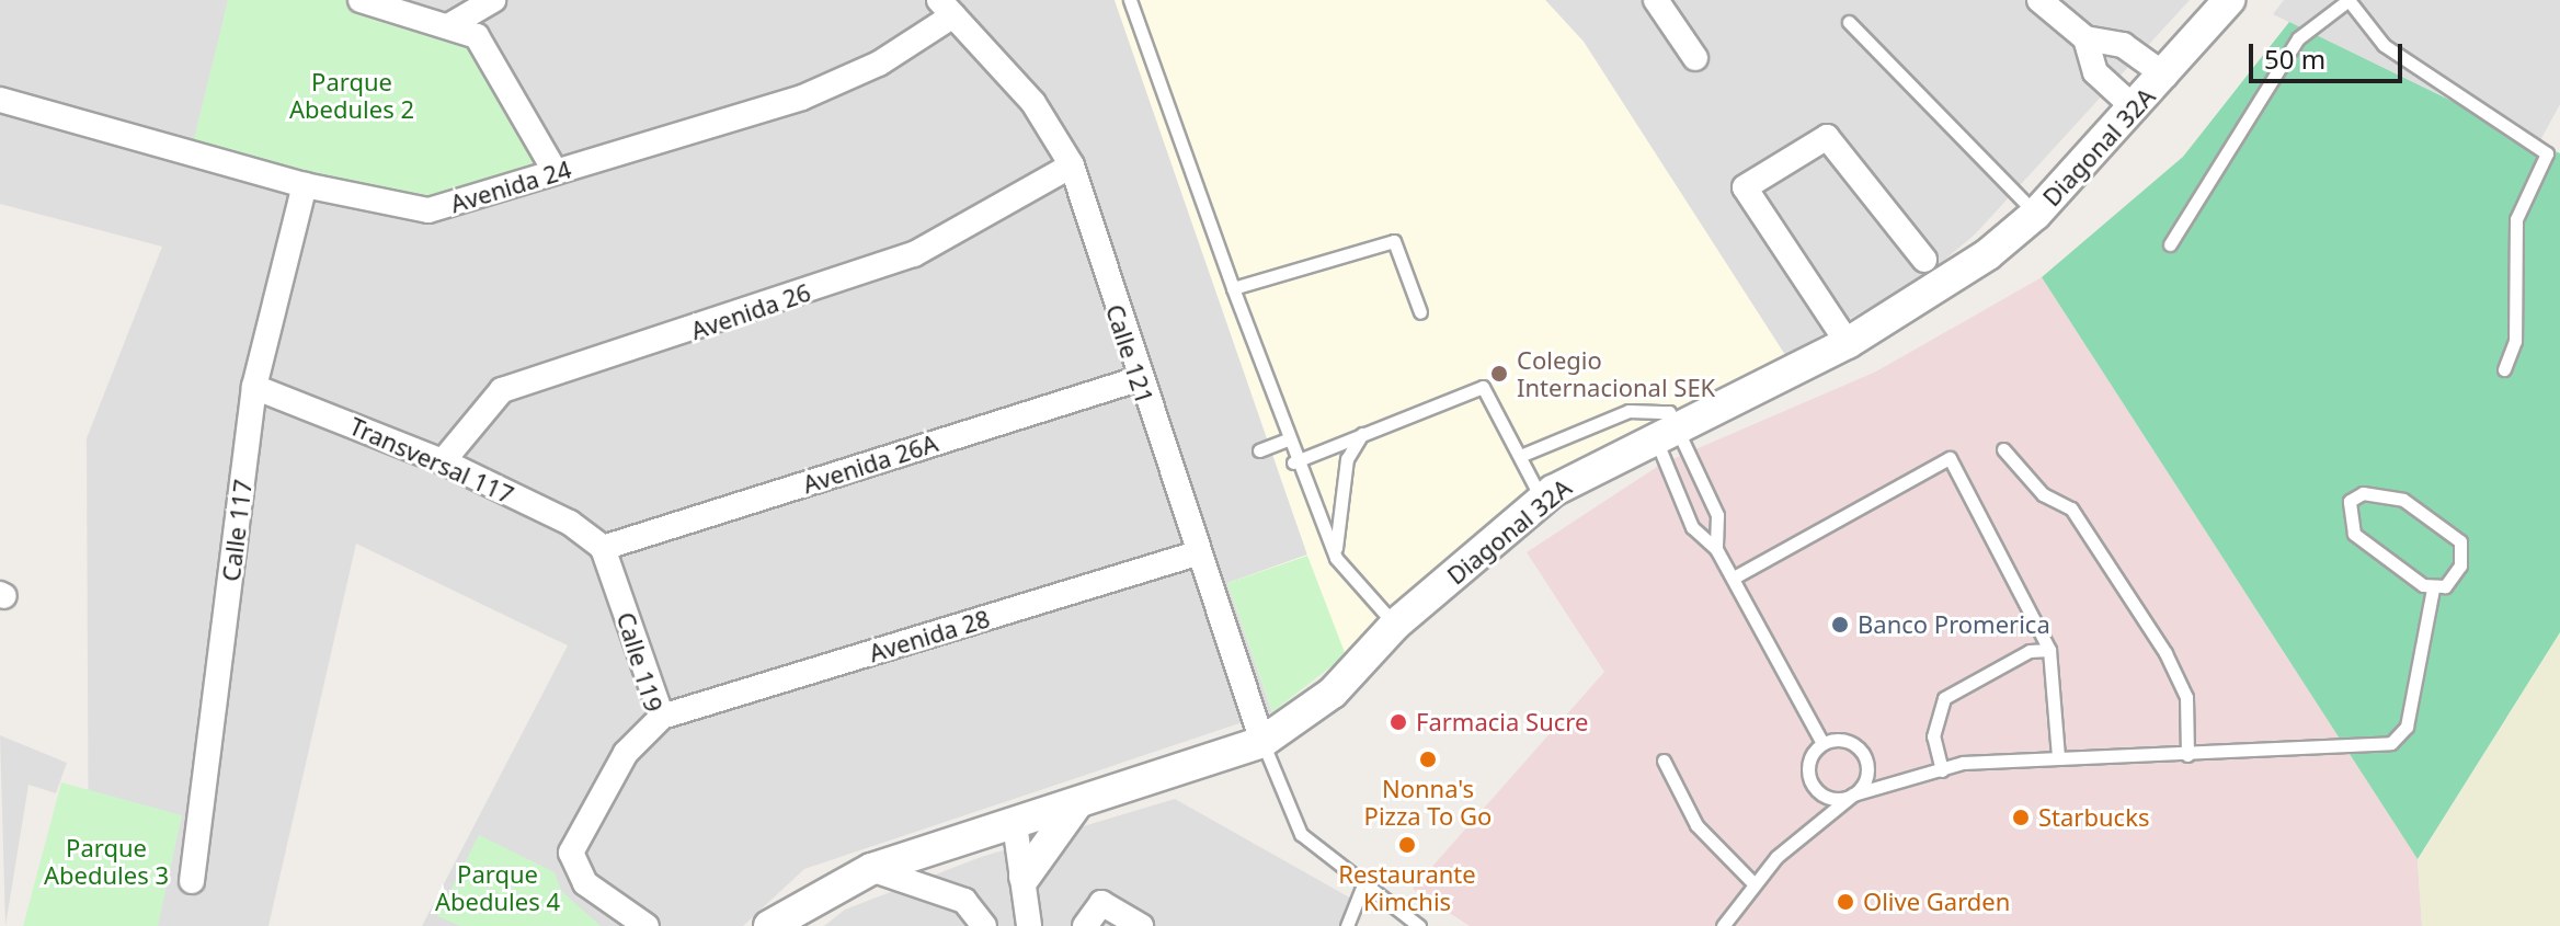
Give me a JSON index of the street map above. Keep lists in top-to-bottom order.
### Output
{
  "streets": {
    "street": [
      "Diagonal 32A",
      "Avenida 24",
      "Avenida 26",
      "Calle 121",
      "Transversal 117",
      "Avenida 26A",
      "Calle 117",
      "Avenida 28",
      "Calle 119"
    ]
  },
  "crossings": [
    ["Diagonal 32A", "Calle 121"],
    ["Avenida 24", "Calle 121"],
    ["Avenida 24", "Calle 117"],
    ["Avenida 26", "Calle 121"],
    ["Avenida 26", "Transversal 117"],
    ["Calle 121", "Avenida 26A"],
    ["Calle 121", "Avenida 28"],
    ["Transversal 117", "Avenida 26A"],
    ["Transversal 117", "Calle 117"],
    ["Transversal 117", "Calle 119"],
    ["Avenida 26A", "Calle 119"],
    ["Avenida 28", "Calle 119"]
  ],
  "parks": ["Parque Abedules 2", "Parque Abedules 3", "Parque Abedules 4"],
  "places": [
    "Colegio Internacional SEK",
    "Banco Promerica",
    "Farmacia Sucre",
    "Nonna's Pizza To Go",
    "Starbucks",
    "Restaurante Kimchis",
    "Olive Garden"
  ],
  "scale_bar": "50 m"
}
